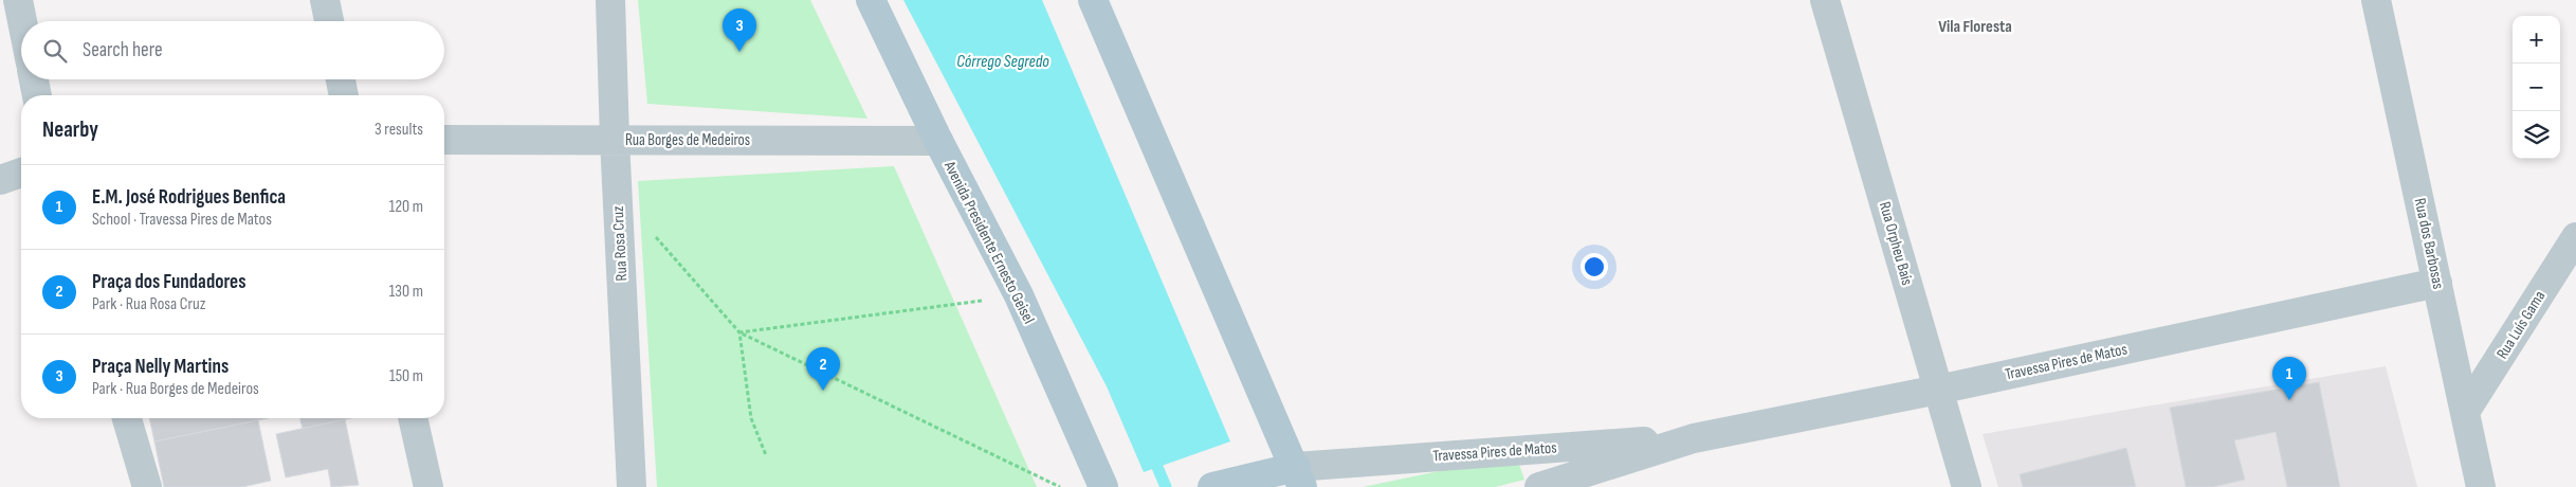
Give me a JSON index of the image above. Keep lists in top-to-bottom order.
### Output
{
  "streets": {
    "main road": ["Avenida Presidente Ernesto Geisel"],
    "street": [
      "Rua Borges de Medeiros",
      "Rua Rosa Cruz",
      "Rua Orpheu Baís",
      "Rua dos Barbosas",
      "Rua Luís Gama",
      "Travessa Pires de Matos"
    ]
  },
  "crossings": [
    ["Rua Borges de Medeiros", "Avenida Presidente Ernesto Geisel"],
    ["Rua Borges de Medeiros", "Rua Rosa Cruz"],
    ["Rua Orpheu Baís", "Travessa Pires de Matos"],
    ["Rua dos Barbosas", "Rua Luís Gama"],
    ["Rua dos Barbosas", "Travessa Pires de Matos"]
  ],
  "districts": ["Vila Floresta"],
  "water": ["Córrego Segredo"],
  "page": {
    "pins": ["3", "2", "1"],
    "map_buttons": ["+", "−"],
    "search": "Search here",
    "heading": ["Nearby", "3 results"],
    "list": [
      {
        "mark": "1",
        "name": "E.M. José Rodrigues Benfica",
        "note": "School · Travessa Pires de Matos",
        "value": "120 m"
      },
      {
        "mark": "2",
        "name": "Praça dos Fundadores",
        "note": "Park · Rua Rosa Cruz",
        "value": "130 m"
      },
      {
        "mark": "3",
        "name": "Praça Nelly Martins",
        "note": "Park · Rua Borges de Medeiros",
        "value": "150 m"
      }
    ]
  }
}
